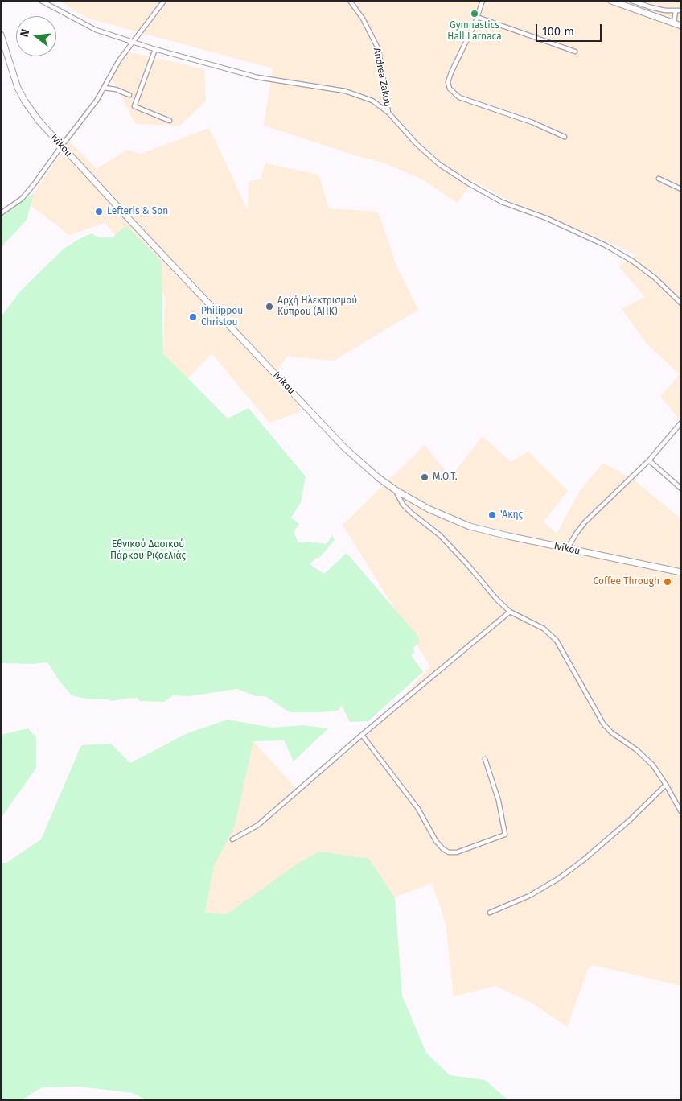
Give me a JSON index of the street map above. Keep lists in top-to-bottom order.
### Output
{
  "streets": {
    "street": ["Andrea Zakou", "Ivikou"]
  },
  "parks": ["Εθνικού Δασικού Πάρκου Ριζοελιάς"],
  "places": [
    "Gymnastics Hall Larnaca",
    "Lefteris & Son",
    "Αρχή Ηλεκτρισμού Κύπρου (ΑΗΚ)",
    "Philippou Christou",
    "M.O.T.",
    "'Ακης",
    "Coffee Through"
  ],
  "scale_bar": "100 m",
  "north": "left"
}
